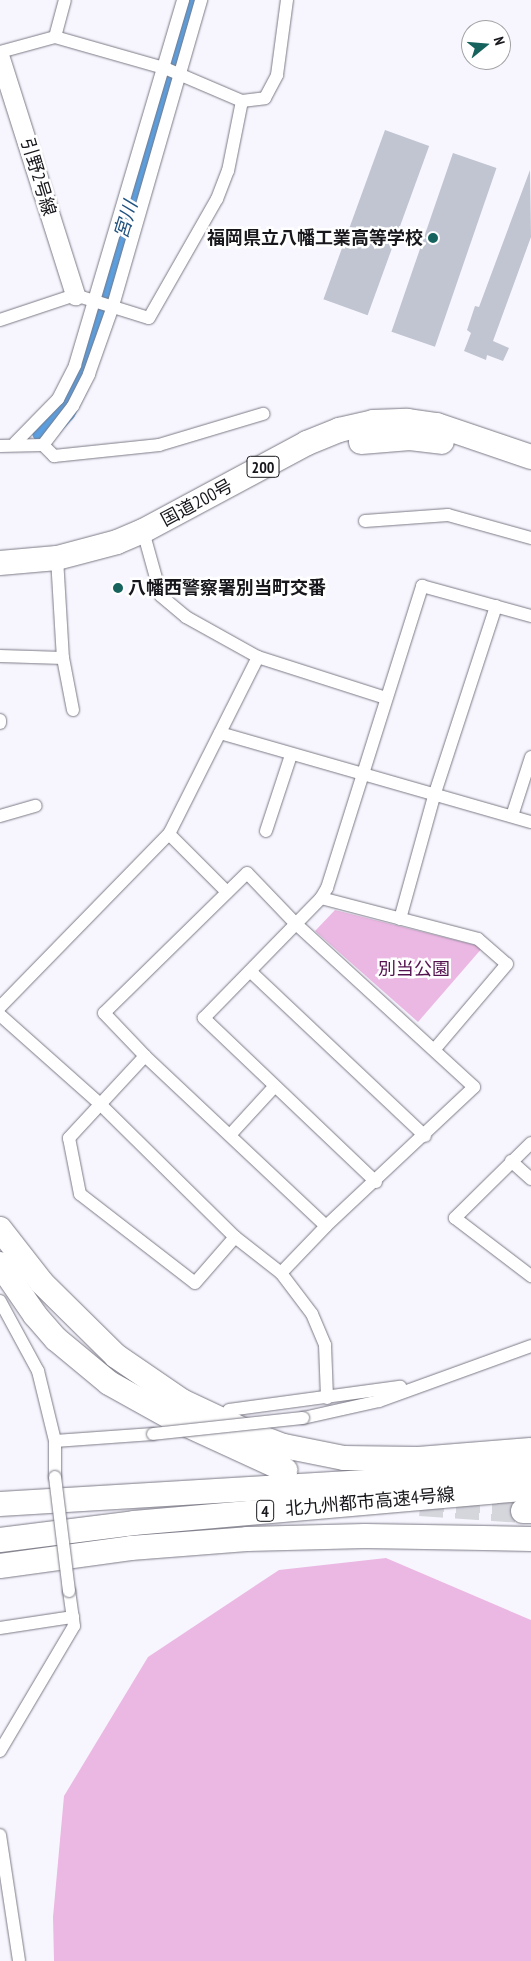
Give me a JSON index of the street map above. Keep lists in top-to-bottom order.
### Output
{
  "streets": {
    "highway": [
      "200",
      "国道200号",
      "北九州都市高速4号線",
      "4"
    ],
    "street": ["引野2号線"]
  },
  "water": ["宮川"],
  "parks": ["別当公園"],
  "places": ["福岡県立八幡工業高等学校", "八幡西警察署別当町交番"],
  "north": "right"
}
